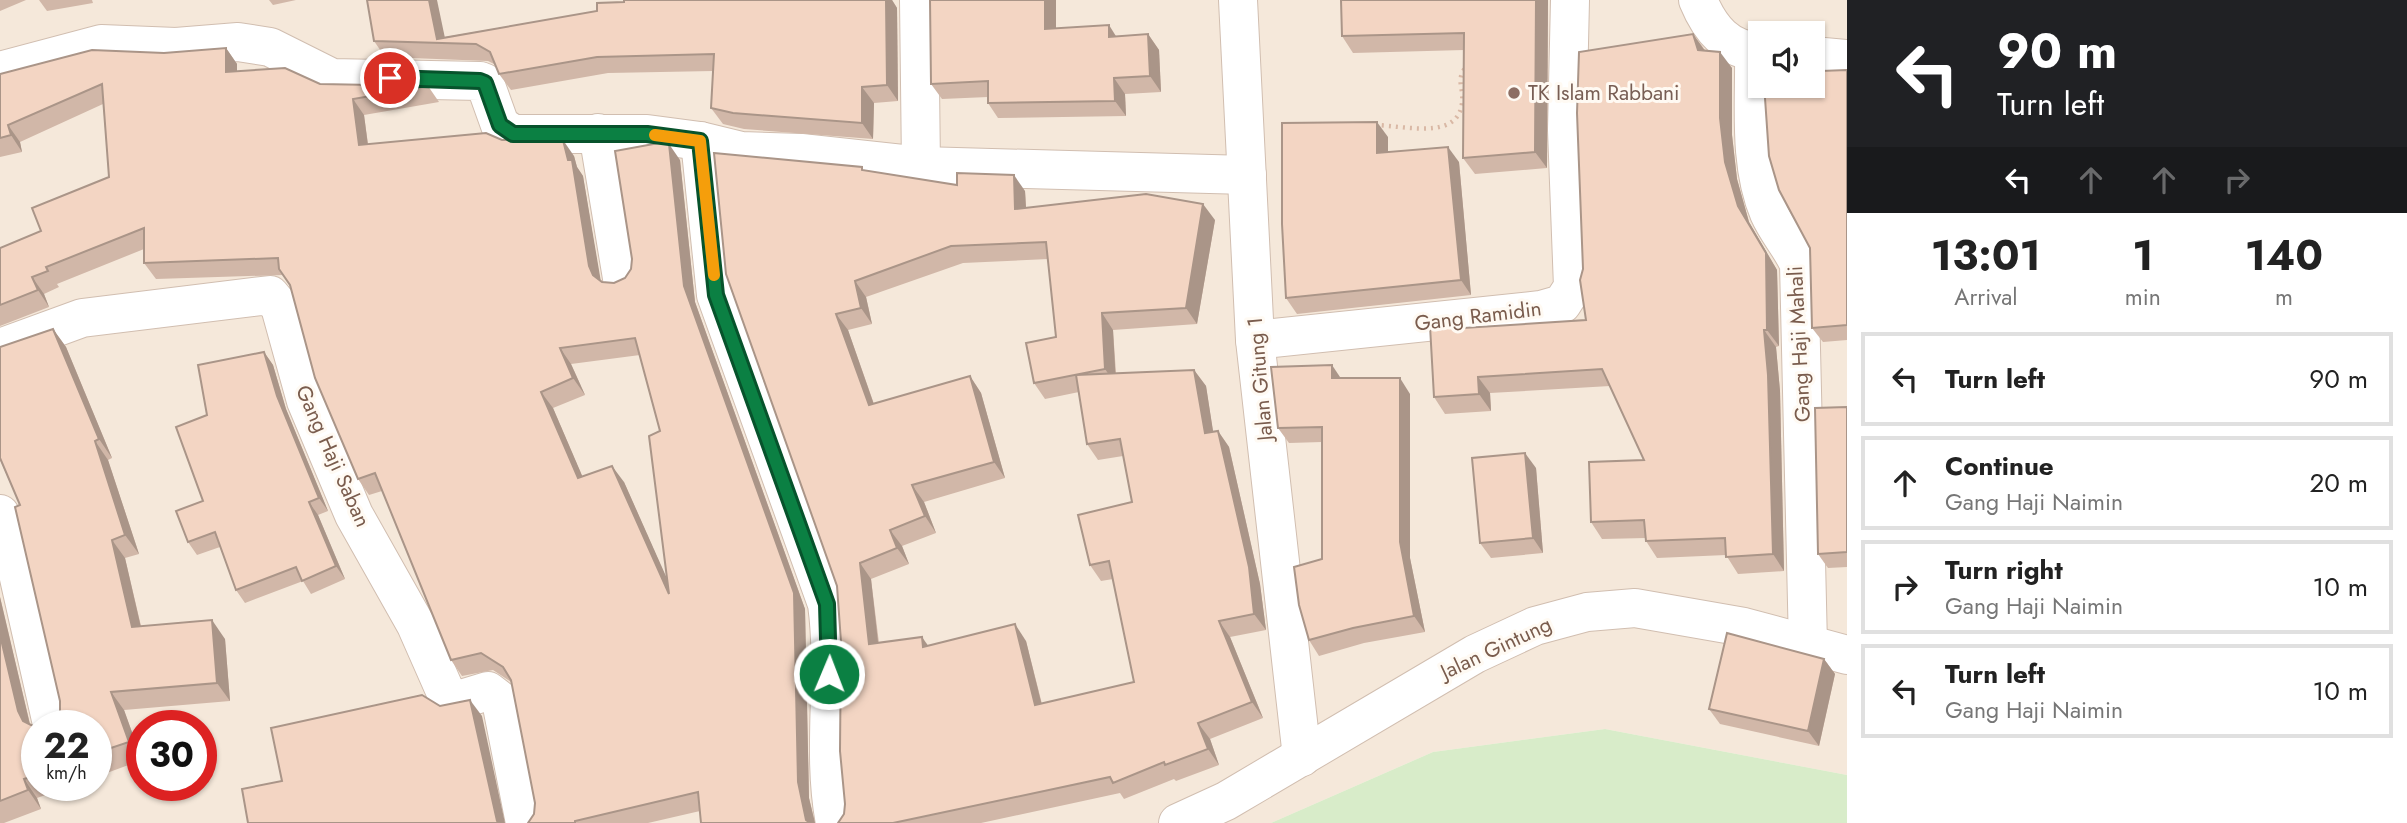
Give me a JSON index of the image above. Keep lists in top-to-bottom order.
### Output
{
  "streets": {
    "street": [
      "Gang Ramidin",
      "Gang Haji Mahali",
      "Jalan Gitung 1",
      "Gang Haji Saban",
      "Jalan Gintung"
    ]
  },
  "crossings": [
    ["Gang Ramidin", "Jalan Gitung 1"],
    ["Gang Haji Mahali", "Jalan Gintung"],
    ["Jalan Gitung 1", "Jalan Gintung"]
  ],
  "places": ["TK Islam Rabbani"],
  "page": {
    "turn": ["90 m", "Turn left"],
    "eta": [
      "13:01",
      "Arrival",
      "1",
      "min",
      "140",
      "m"
    ],
    "list": [
      {
        "name": "Turn left",
        "value": "90 m"
      },
      {
        "name": "Continue",
        "note": "Gang Haji Naimin",
        "value": "20 m"
      },
      {
        "name": "Turn right",
        "note": "Gang Haji Naimin",
        "value": "10 m"
      },
      {
        "name": "Turn left",
        "note": "Gang Haji Naimin",
        "value": "10 m"
      }
    ],
    "speed": "22 km/h",
    "limit": "30"
  }
}
